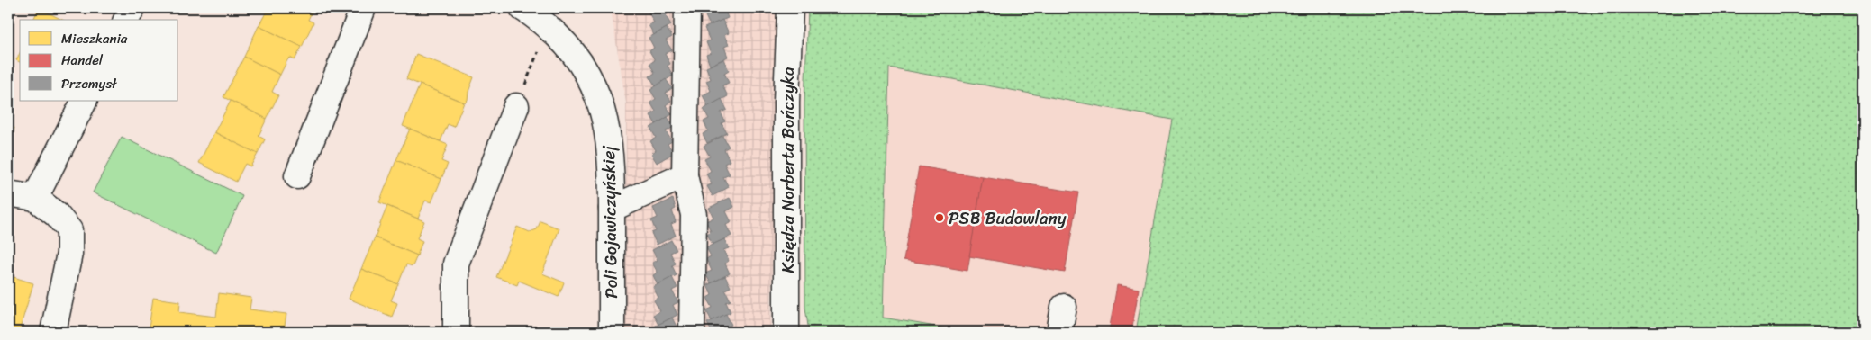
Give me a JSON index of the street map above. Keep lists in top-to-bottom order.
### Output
{
  "streets": {
    "street": ["Księdza Norberta Bończyka", "Poli Gojawiczyńskiej"]
  },
  "places": ["PSB Budowlany"],
  "legend": ["Mieszkania", "Handel", "Przemysł"]
}
